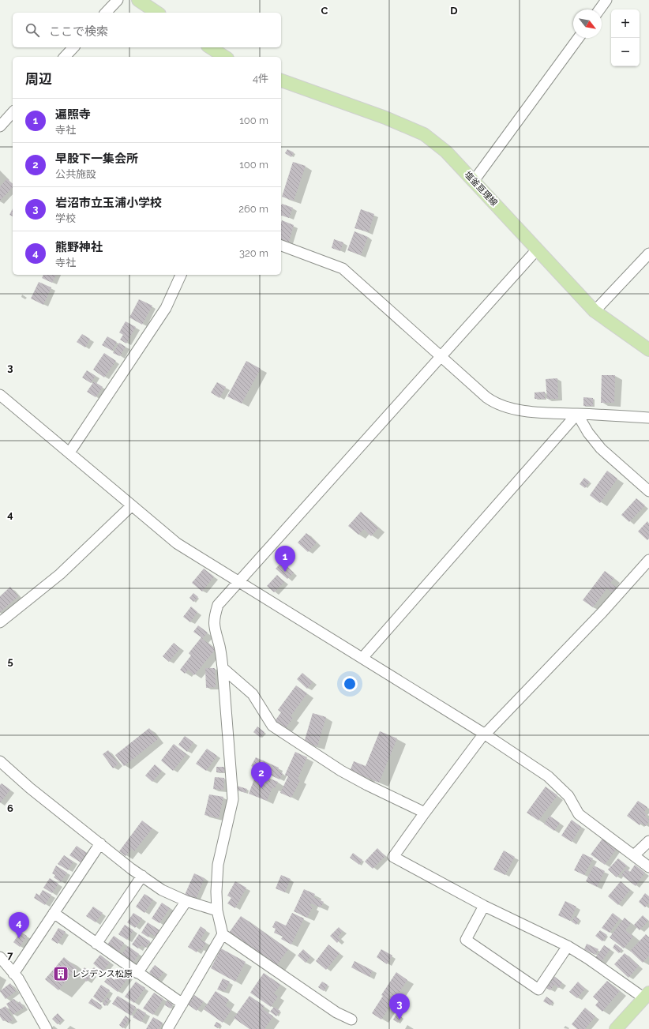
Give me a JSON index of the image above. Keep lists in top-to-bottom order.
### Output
{
  "streets": {
    "main road": ["塩釜亘理線"]
  },
  "places": {
    "building": ["レジデンス松原"]
  },
  "north": "bottom right",
  "page": {
    "map_buttons": ["+", "−"],
    "search": "ここで検索",
    "heading": ["周辺", "4件"],
    "list": [
      {
        "mark": "1",
        "name": "遍照寺",
        "note": "寺社",
        "value": "100 m"
      },
      {
        "mark": "2",
        "name": "早股下一集会所",
        "note": "公共施設",
        "value": "100 m"
      },
      {
        "mark": "3",
        "name": "岩沼市立玉浦小学校",
        "note": "学校",
        "value": "260 m"
      },
      {
        "mark": "4",
        "name": "熊野神社",
        "note": "寺社",
        "value": "320 m"
      }
    ],
    "pins": [
      "1",
      "2",
      "4",
      "3"
    ]
  },
  "grid": {
    "columns": ["C", "D"],
    "rows": [
      "3",
      "4",
      "5",
      "6",
      "7"
    ]
  }
}
